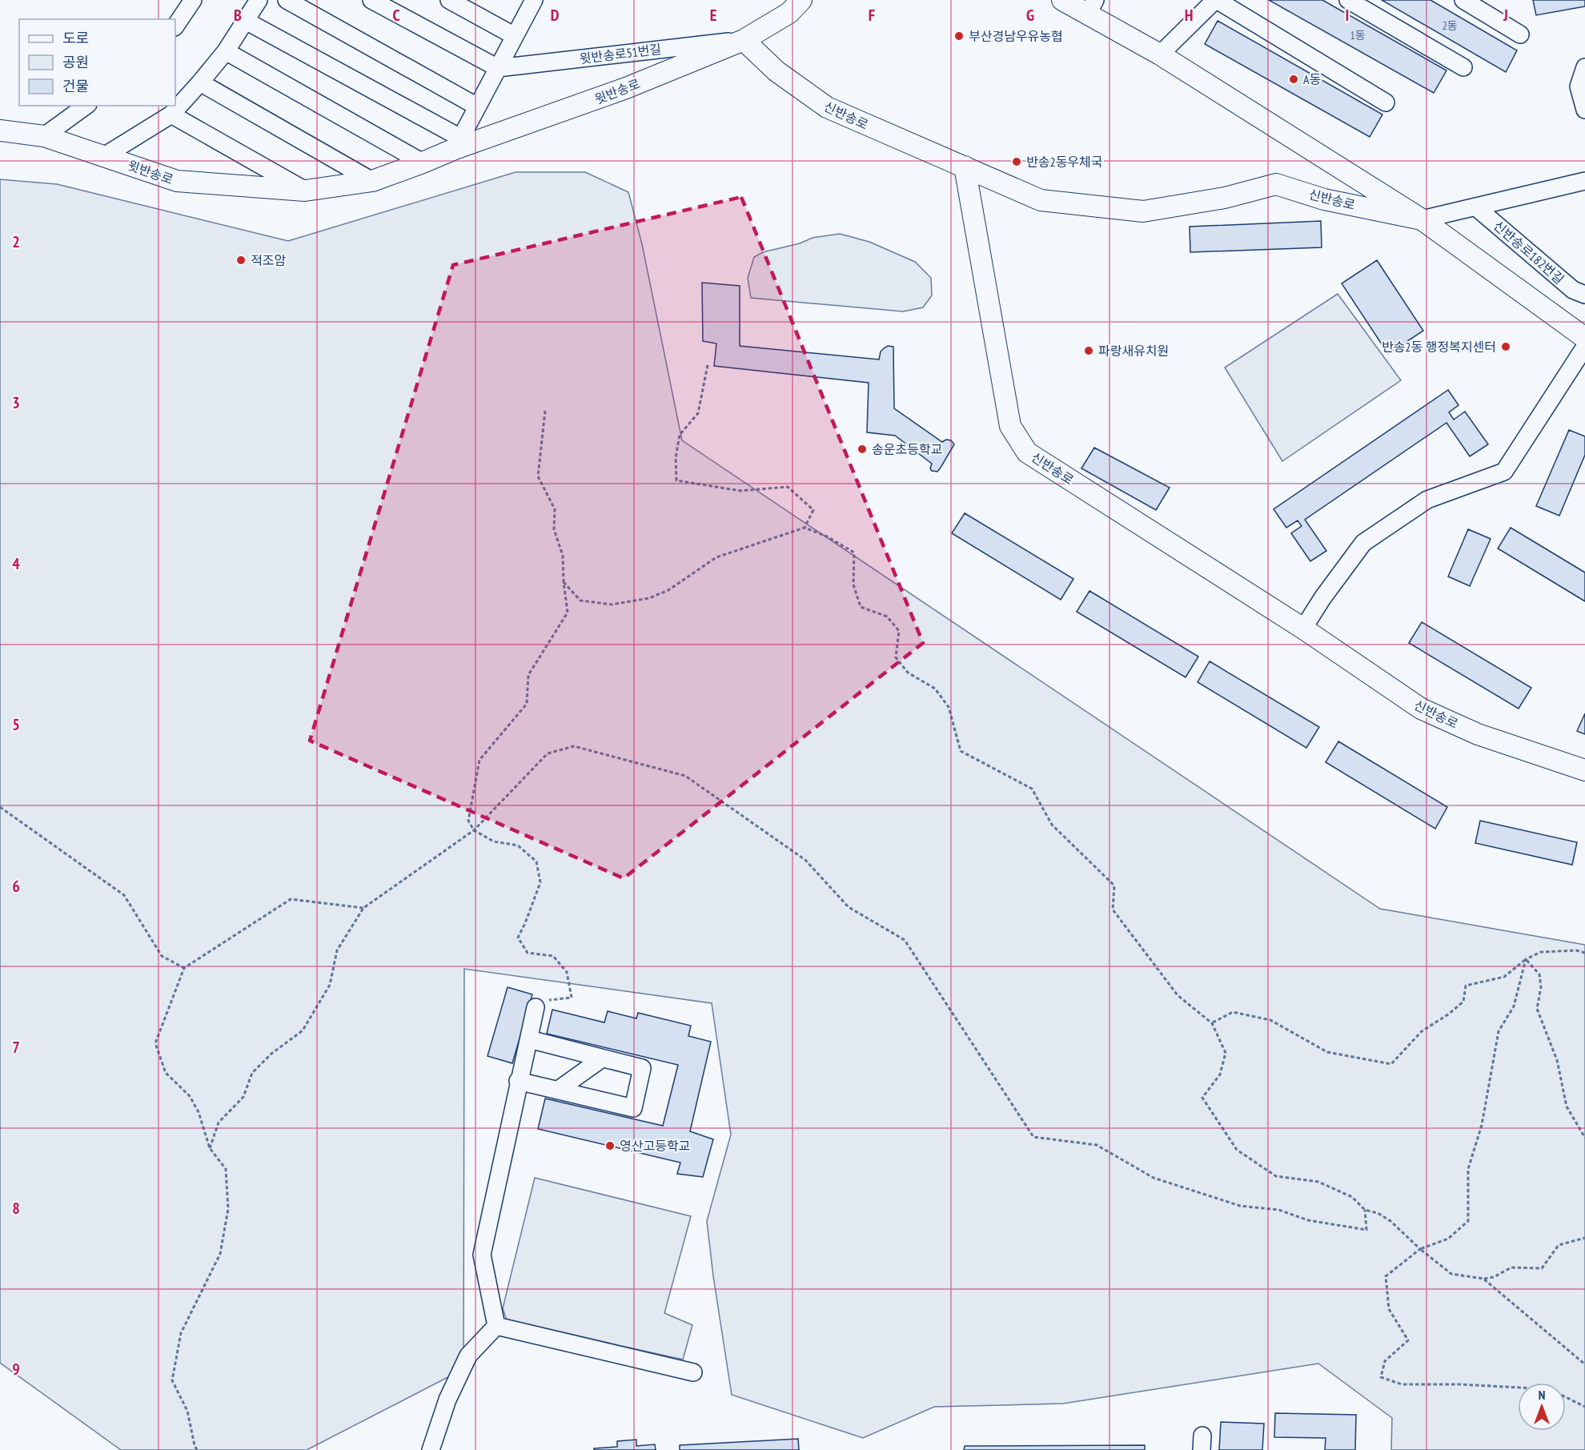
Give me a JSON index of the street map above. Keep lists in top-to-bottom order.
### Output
{
  "streets": {
    "main road": ["윗반송로", "신반송로"],
    "street": ["윗반송로51번길", "신반송로182번길"]
  },
  "crossings": [
    ["윗반송로51번길", "윗반송로"],
    ["윗반송로51번길", "신반송로"],
    ["윗반송로", "신반송로"],
    ["신반송로", "신반송로182번길"]
  ],
  "places": [
    "부산경남우유농협",
    "A동",
    "반송2동우체국",
    "적조암",
    "반송2동 행정복지센터",
    "파랑새유치원",
    "송운초등학교",
    "영산고등학교"
  ],
  "house_numbers": ["2동", "1동"],
  "legend": ["도로", "공원", "건물"],
  "north": "top",
  "grid": {
    "columns": [
      "B",
      "C",
      "D",
      "E",
      "F",
      "G",
      "H",
      "I",
      "J"
    ],
    "rows": [
      "2",
      "3",
      "4",
      "5",
      "6",
      "7",
      "8",
      "9"
    ]
  }
}
